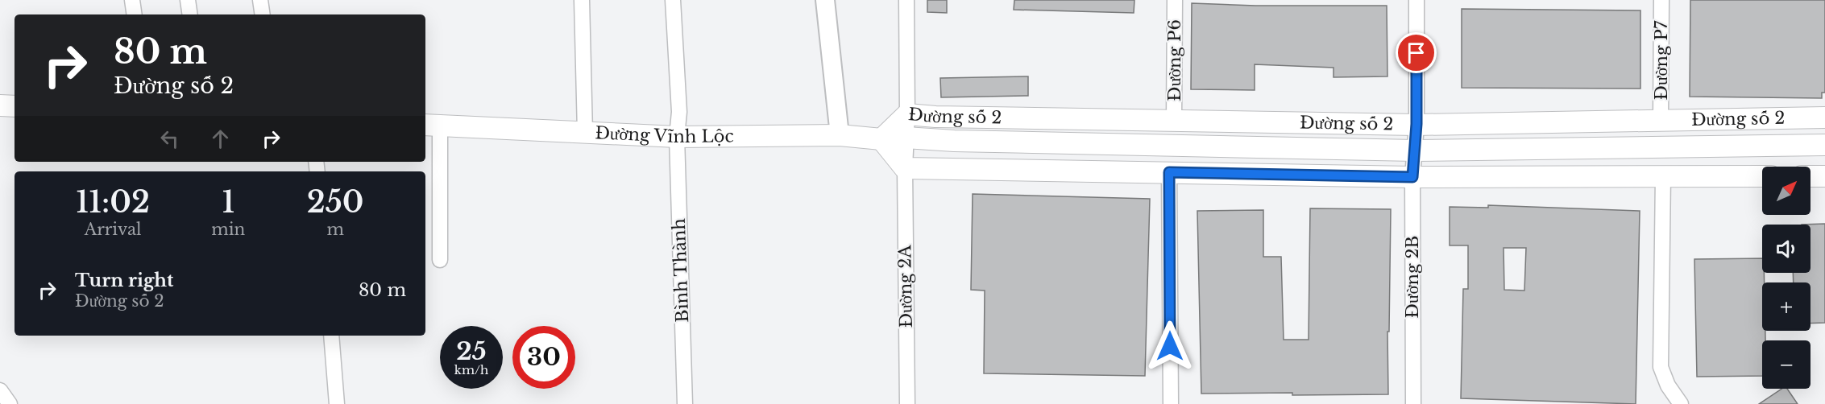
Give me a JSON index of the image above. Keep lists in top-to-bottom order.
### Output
{
  "streets": {
    "main road": ["Đường số 2", "Đường Vĩnh Lộc"],
    "street": [
      "Đường P6",
      "Đường P7",
      "Bình Thành",
      "Đường 2B",
      "Đường 2A"
    ]
  },
  "crossings": [
    ["Đường P6", "Đường số 2"],
    ["Đường P7", "Đường số 2"],
    ["Đường số 2", "Đường Vĩnh Lộc"],
    ["Đường số 2", "Đường 2B"],
    ["Đường số 2", "Đường 2A"],
    ["Đường Vĩnh Lộc", "Bình Thành"],
    ["Đường Vĩnh Lộc", "Đường 2A"]
  ],
  "north": "top right",
  "page": {
    "turn": ["80 m", "Đường số 2"],
    "map_buttons": ["+", "−"],
    "eta": [
      "11:02",
      "Arrival",
      "1",
      "min",
      "250",
      "m"
    ],
    "list": [
      {
        "name": "Turn right",
        "note": "Đường số 2",
        "value": "80 m"
      }
    ],
    "speed": "25 km/h",
    "limit": "30"
  }
}
